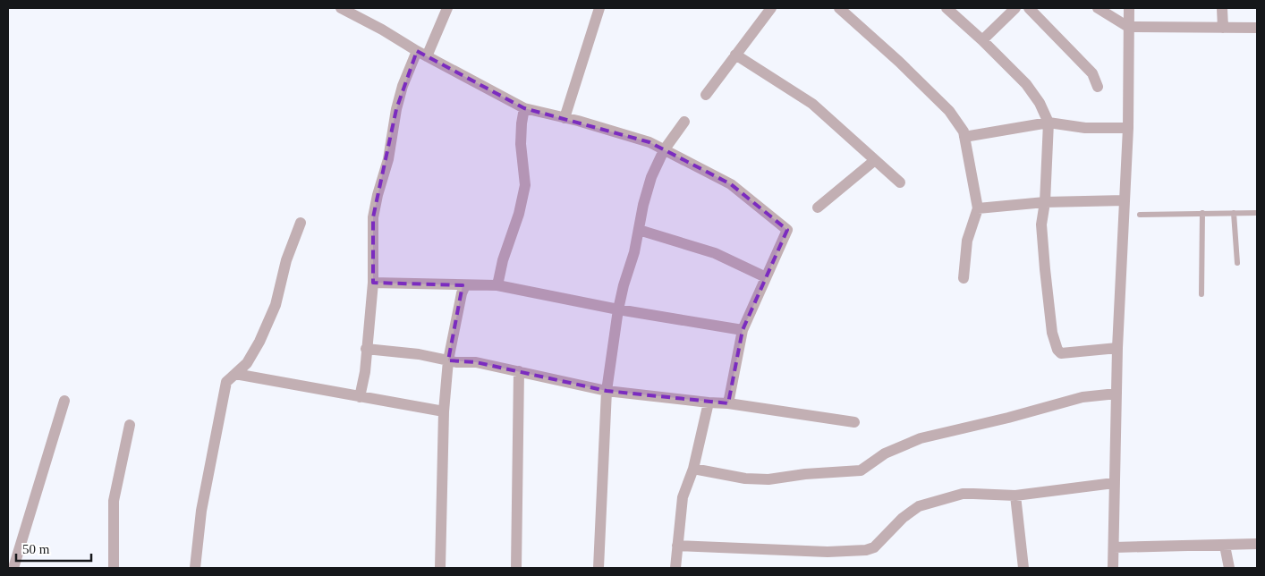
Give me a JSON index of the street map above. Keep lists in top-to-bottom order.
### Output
{
  "scale_bar": "50 m"
}
